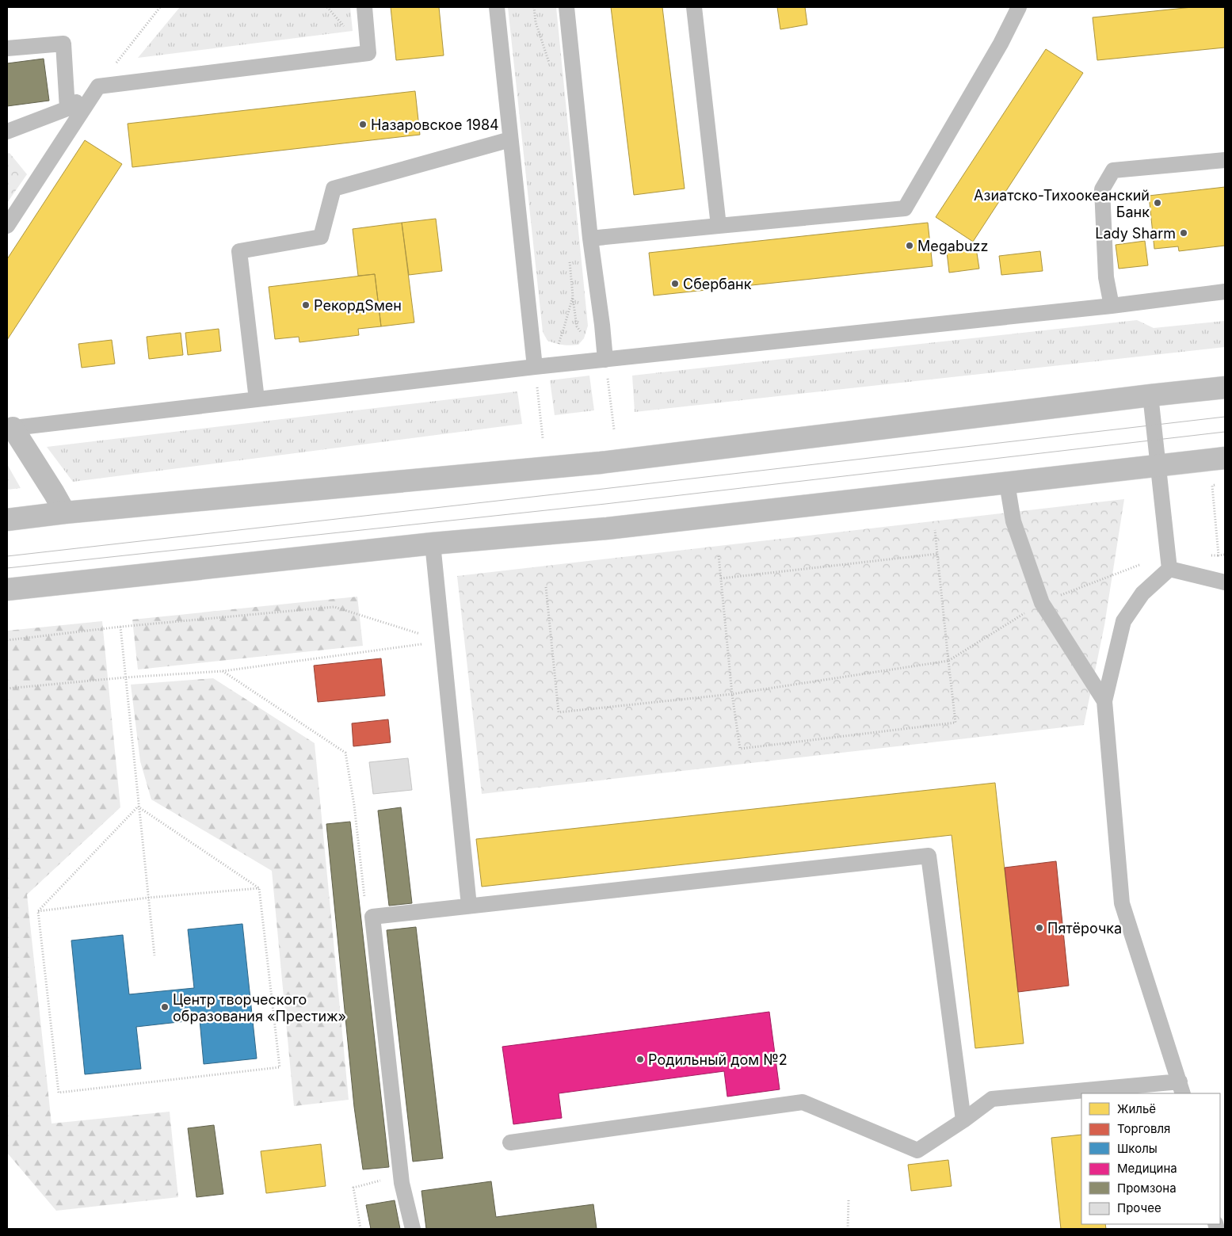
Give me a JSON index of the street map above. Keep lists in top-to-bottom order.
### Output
{
  "places": [
    "Назаровское 1984",
    "Азиатско-Тихоокеанский Банк",
    "Lady Sharm",
    "Megabuzz",
    "Сбербанк",
    "РекордSмен",
    "Пятёрочка",
    "Центр творческого образования «Престиж»",
    "Родильный дом №2"
  ],
  "legend": [
    "Жильё",
    "Торговля",
    "Школы",
    "Медицина",
    "Промзона",
    "Прочее"
  ]
}
